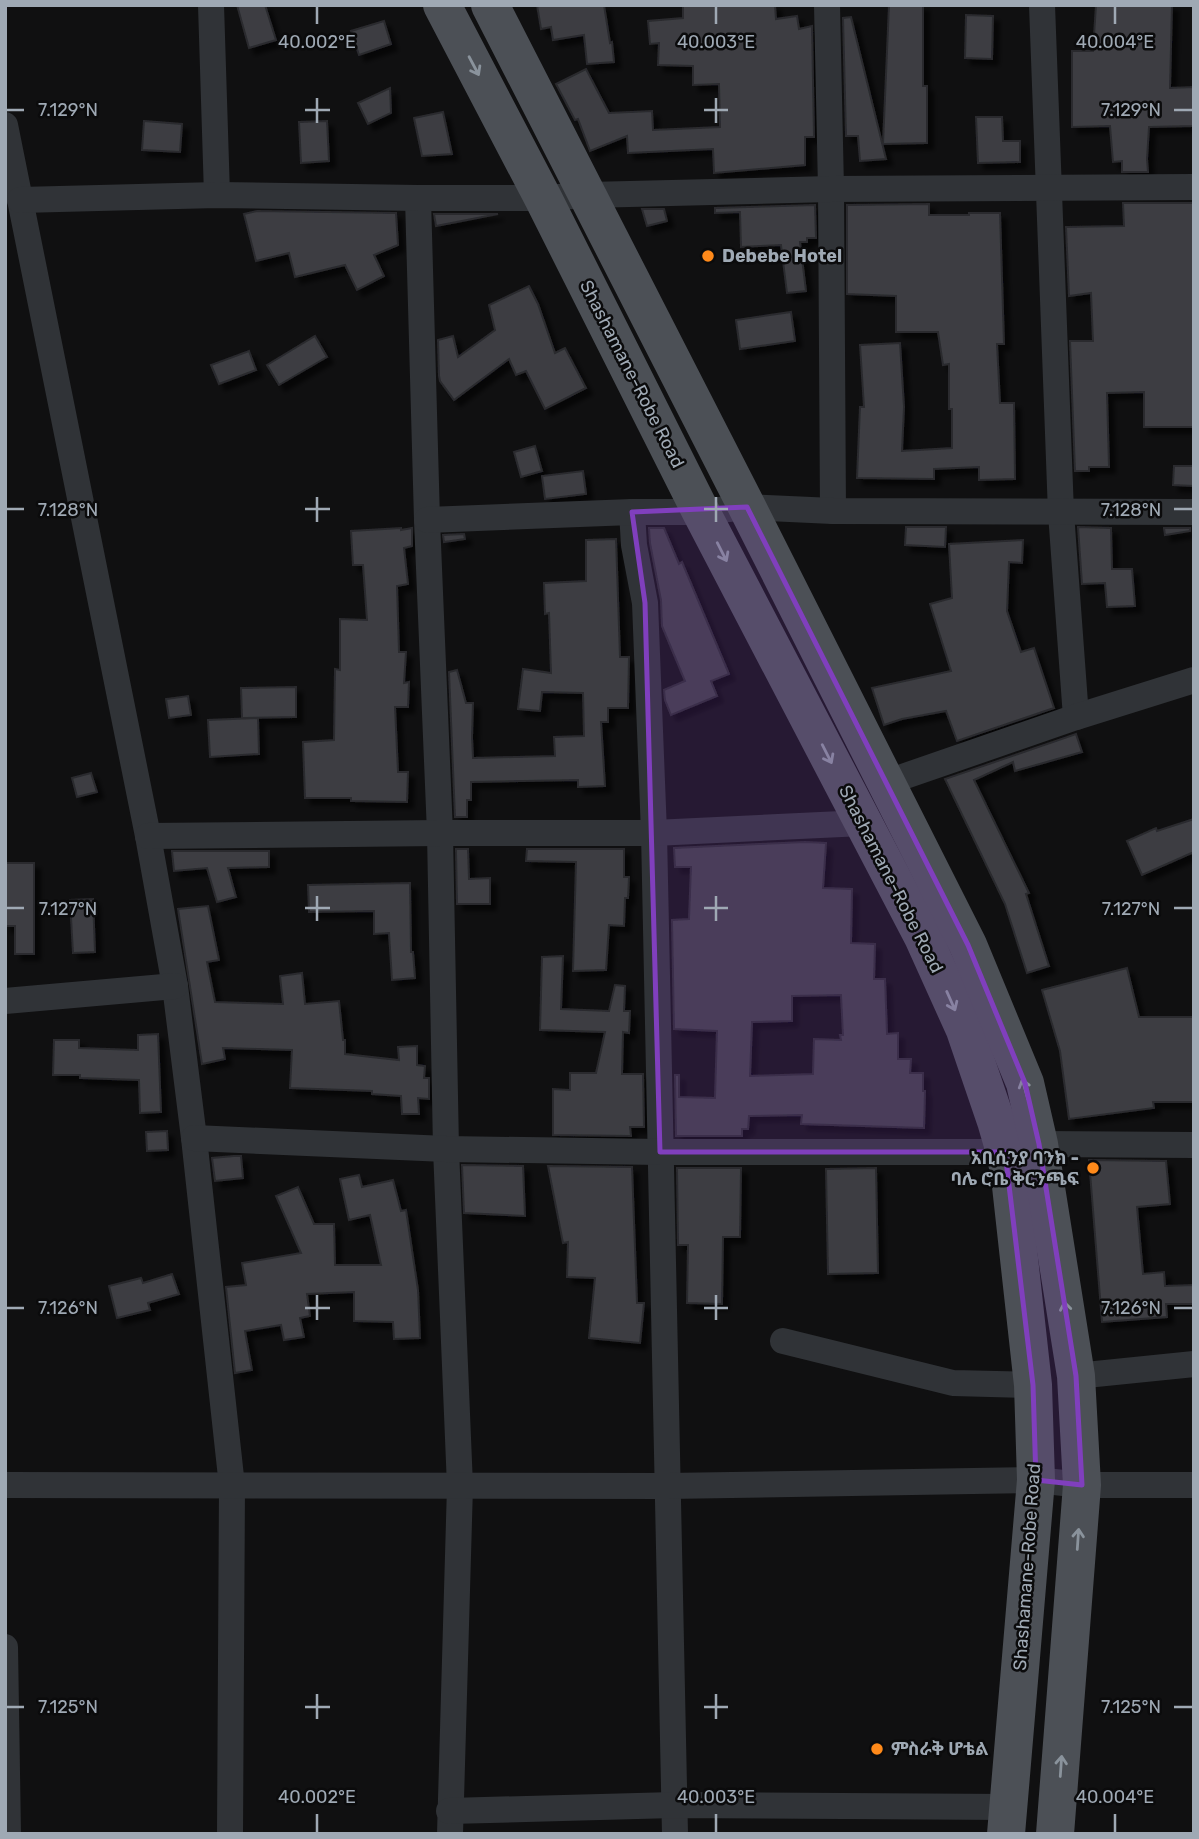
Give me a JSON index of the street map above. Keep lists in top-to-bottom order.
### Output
{
  "streets": {
    "main road": ["Shashamane-Robe Road"]
  },
  "places": ["Debebe Hotel", "አቢሲንያ ባንክ - ባሌ ሮቤ ቅርንጫፍ", "ምስራቅ ሆቴል"],
  "coordinates": [
    "40.002°E",
    "40.003°E",
    "40.004°E",
    "7.129°N",
    "7.128°N",
    "7.127°N",
    "7.126°N",
    "7.125°N"
  ]
}
